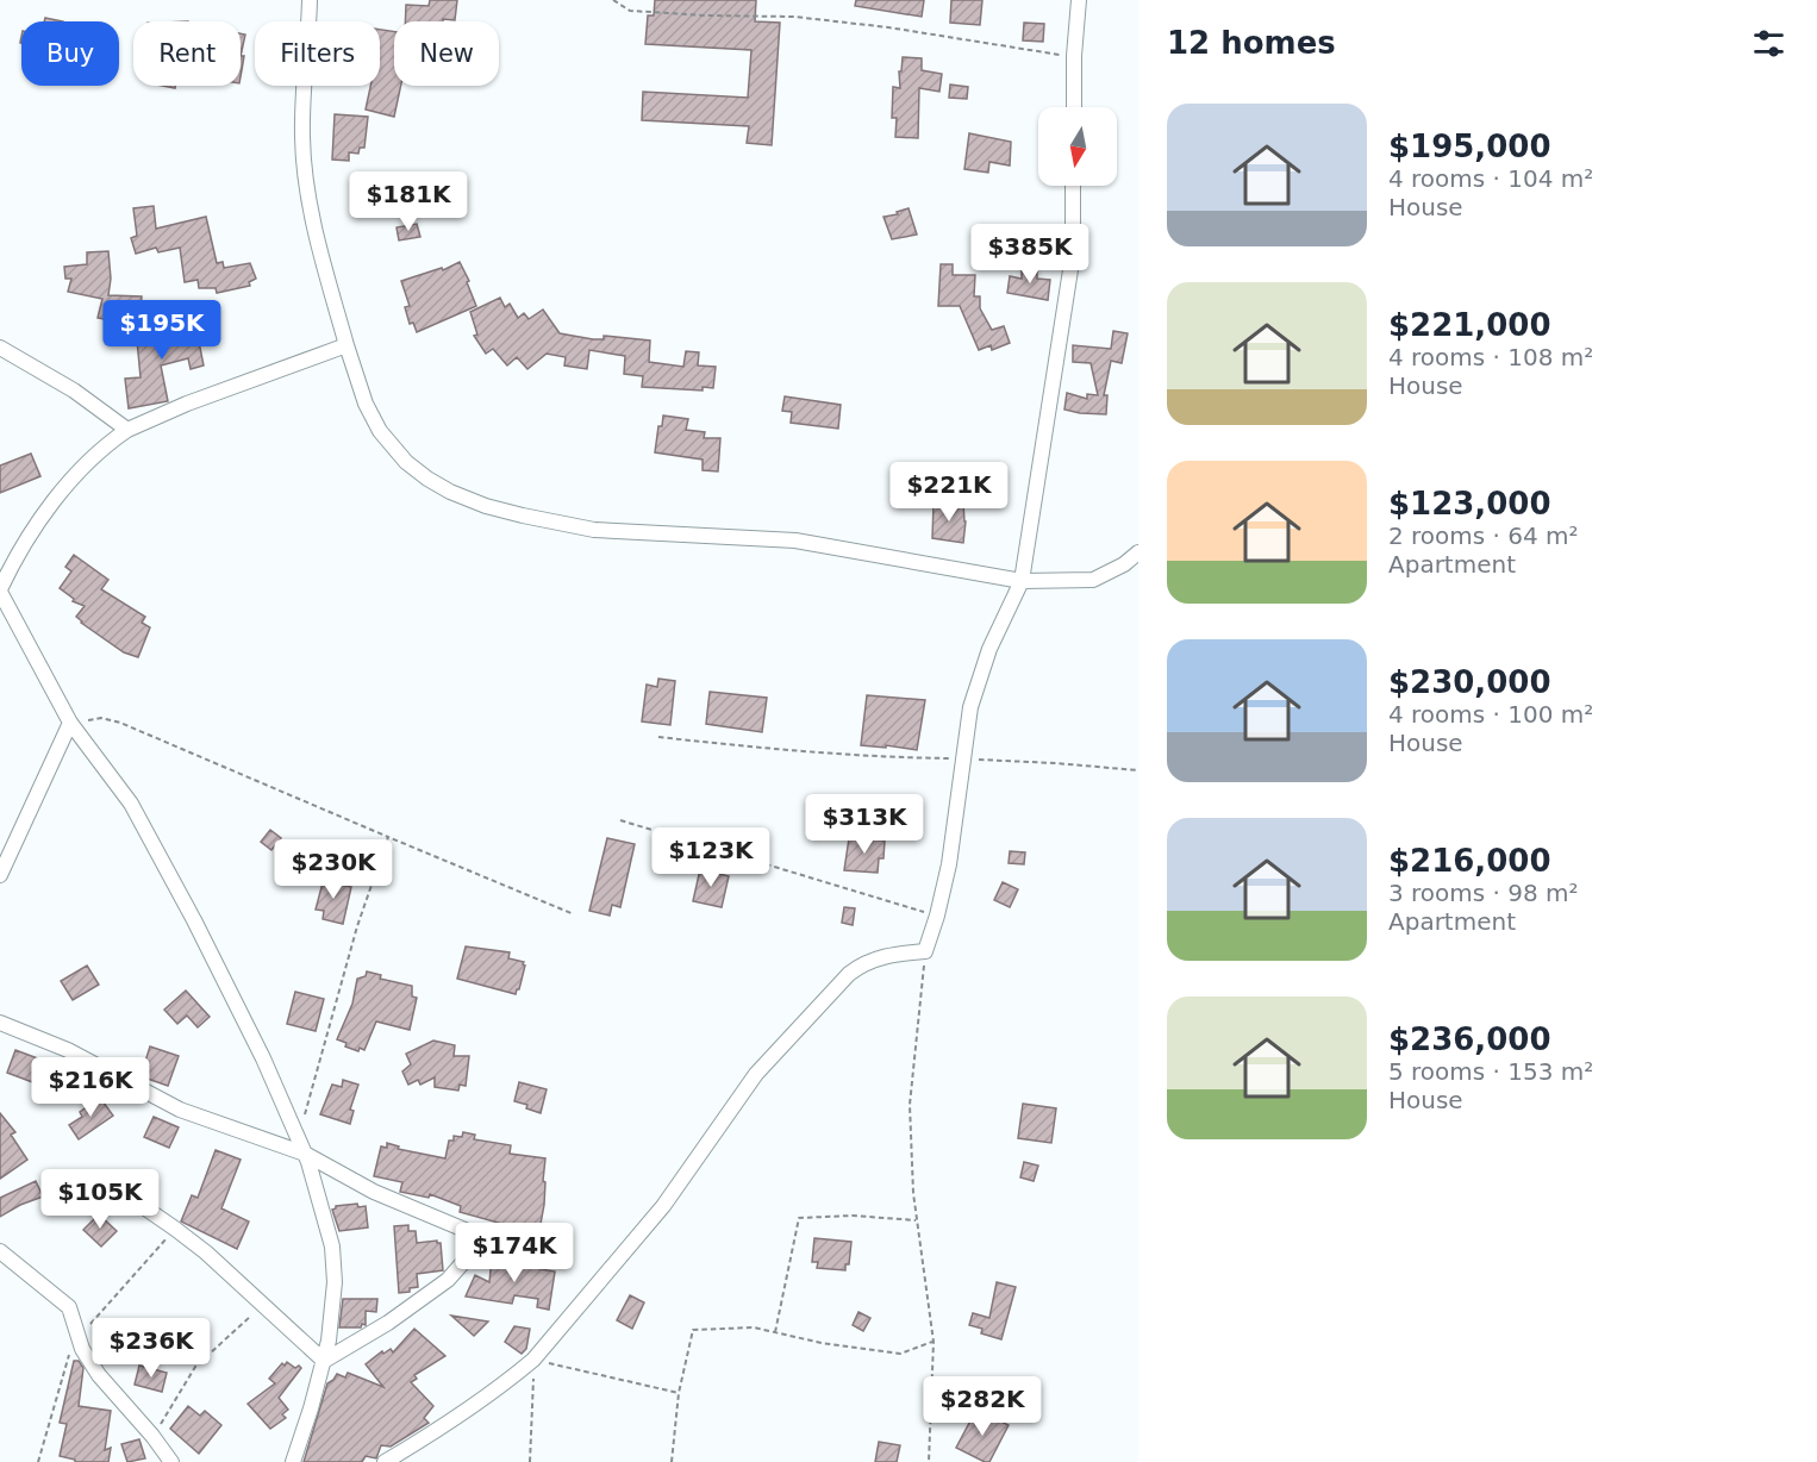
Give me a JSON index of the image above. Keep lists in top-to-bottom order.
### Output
{
  "north": "bottom",
  "page": {
    "heading": "12 homes",
    "chip": [
      "Buy",
      "Rent",
      "Filters",
      "New"
    ],
    "list": [
      {
        "name": "$195,000",
        "note": "4 rooms · 104 m² · House"
      },
      {
        "name": "$221,000",
        "note": "4 rooms · 108 m² · House"
      },
      {
        "name": "$123,000",
        "note": "2 rooms · 64 m² · Apartment"
      },
      {
        "name": "$230,000",
        "note": "4 rooms · 100 m² · House"
      },
      {
        "name": "$216,000",
        "note": "3 rooms · 98 m² · Apartment"
      },
      {
        "name": "$236,000",
        "note": "5 rooms · 153 m² · House"
      }
    ],
    "price": [
      "$181K",
      "$385K",
      "$195K",
      "$221K",
      "$313K",
      "$123K",
      "$230K",
      "$216K",
      "$105K",
      "$174K",
      "$236K",
      "$282K"
    ]
  }
}
